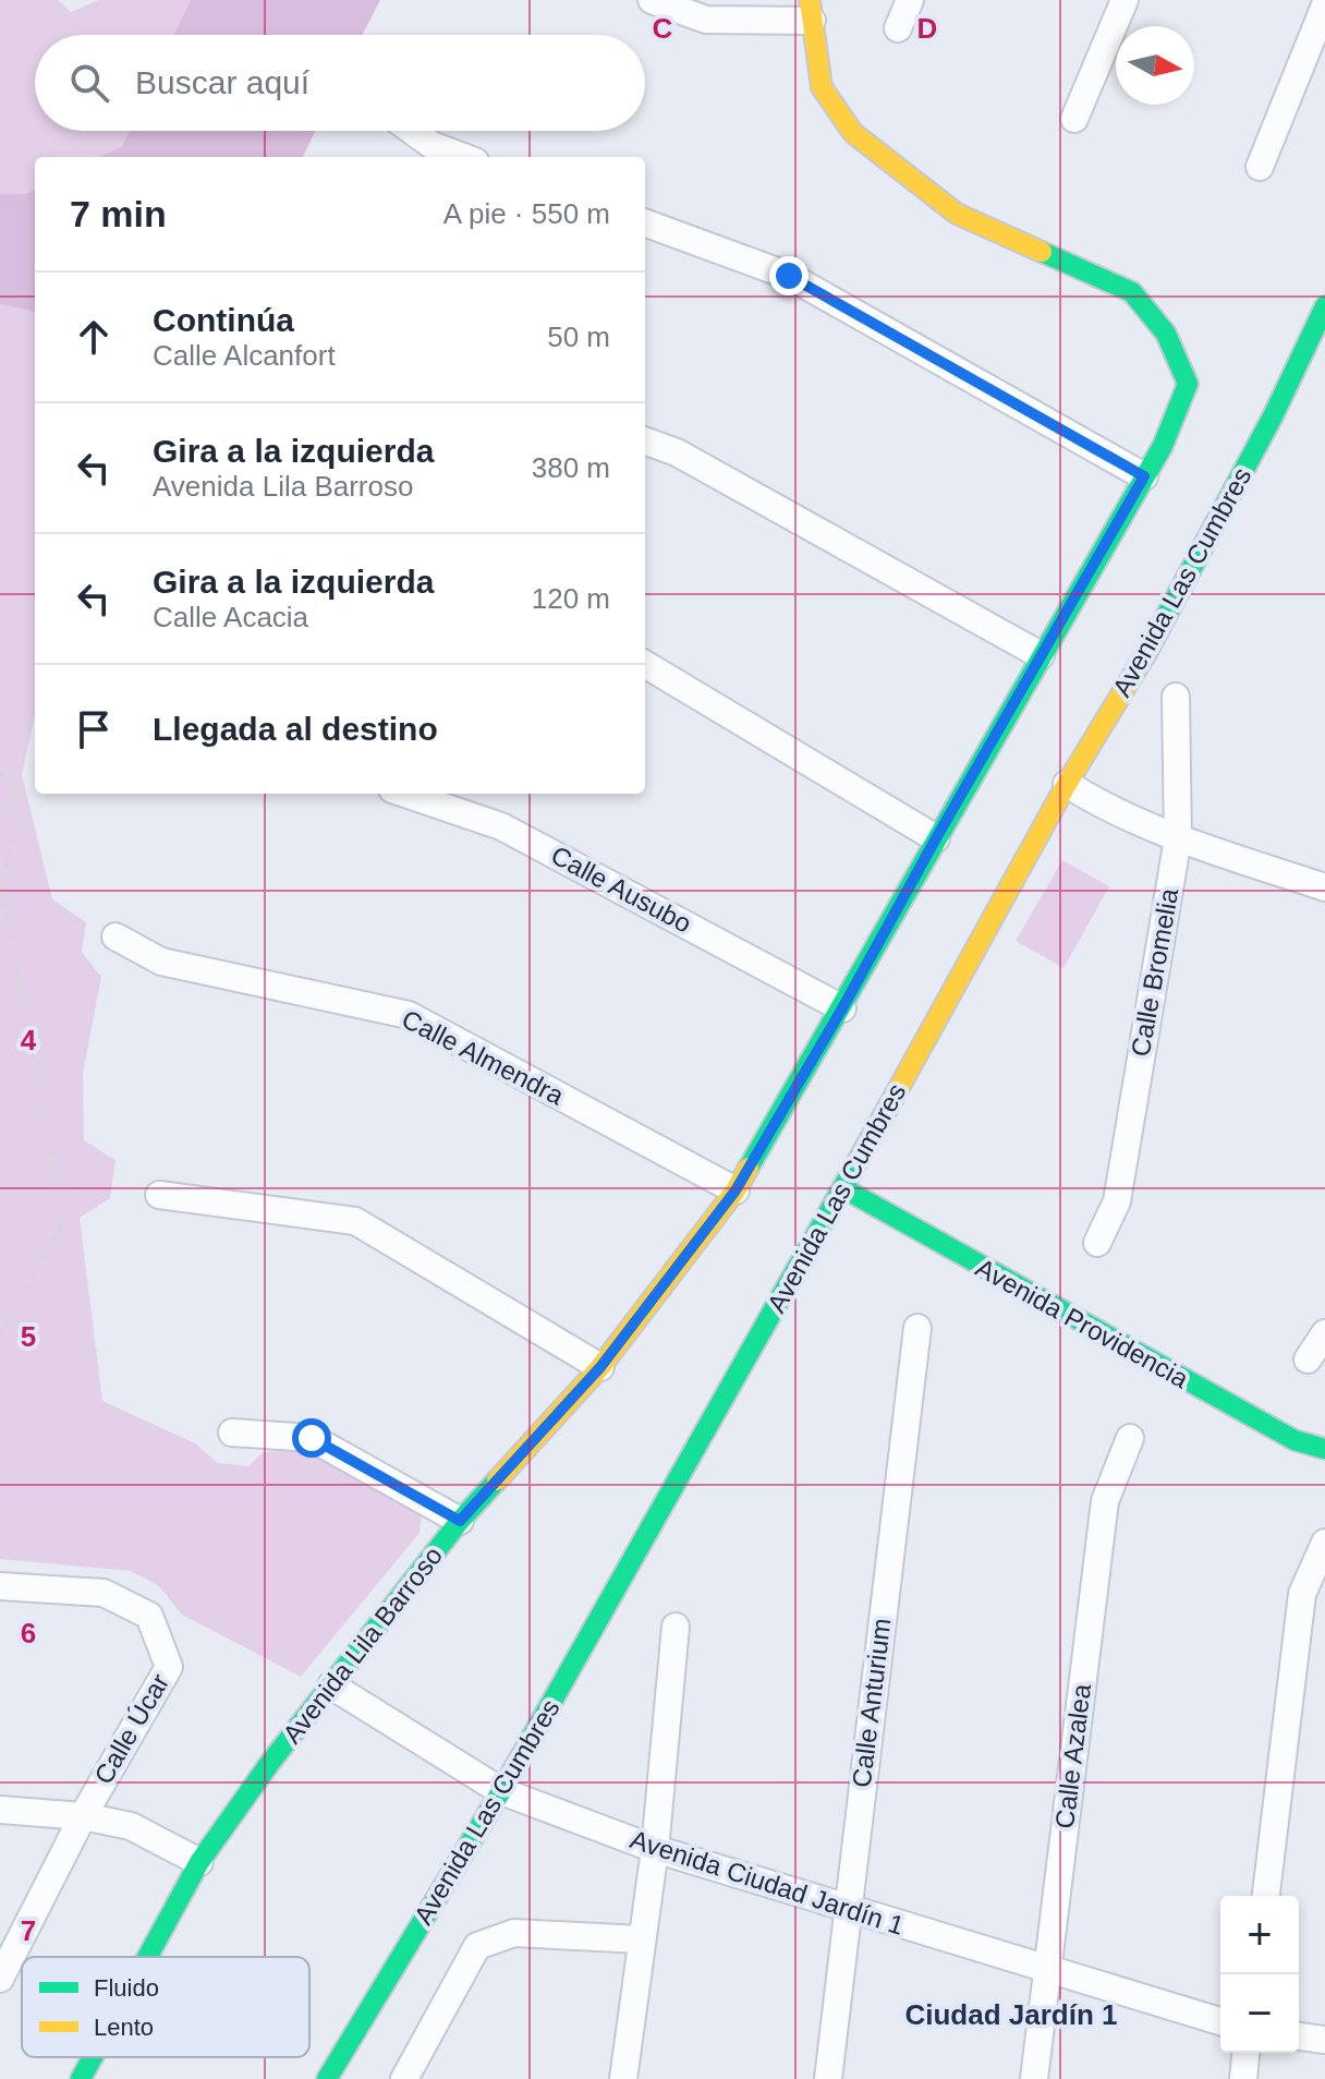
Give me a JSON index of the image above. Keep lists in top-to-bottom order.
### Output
{
  "streets": {
    "street": [
      "Avenida Las Cumbres",
      "Calle Ausubo",
      "Calle Bromelia",
      "Calle Almendra",
      "Avenida Providencia",
      "Avenida Lila Barroso",
      "Calle Anturium",
      "Calle Úcar",
      "Calle Azalea",
      "Avenida Ciudad Jardín 1"
    ]
  },
  "crossings": [
    ["Avenida Las Cumbres", "Avenida Providencia"],
    ["Avenida Las Cumbres", "Avenida Ciudad Jardín 1"],
    ["Calle Ausubo", "Avenida Lila Barroso"],
    ["Calle Almendra", "Avenida Lila Barroso"],
    ["Avenida Lila Barroso", "Avenida Ciudad Jardín 1"],
    ["Calle Anturium", "Avenida Ciudad Jardín 1"],
    ["Calle Azalea", "Avenida Ciudad Jardín 1"]
  ],
  "districts": ["Ciudad Jardín 1"],
  "legend": ["Fluido", "Lento"],
  "north": "right",
  "page": {
    "search": "Buscar aquí",
    "heading": ["7 min", "A pie · 550 m"],
    "list": [
      ["Continúa", "Calle Alcanfort", "50 m"],
      ["Gira a la izquierda", "Avenida Lila Barroso", "380 m"],
      ["Gira a la izquierda", "Calle Acacia", "120 m"],
      "Llegada al destino"
    ],
    "map_buttons": ["+", "−"]
  },
  "grid": {
    "columns": ["C", "D"],
    "rows": [
      "4",
      "5",
      "6",
      "7"
    ]
  }
}
